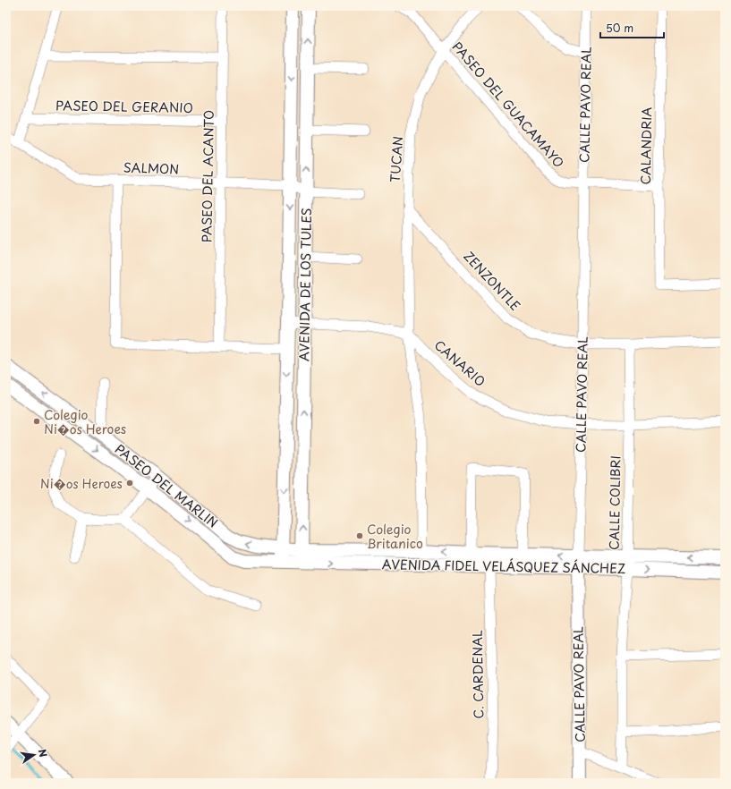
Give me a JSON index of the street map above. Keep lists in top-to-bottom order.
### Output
{
  "streets": {
    "street": [
      "PASEO DEL GUACAMAYO",
      "CALLE PAVO REAL",
      "PASEO DEL GERANIO",
      "CALANDRIA",
      "TUCAN",
      "SALMON",
      "PASEO DEL ACANTO",
      "ZENZONTLE",
      "AVENIDA DE LOS TULES",
      "CANARIO",
      "PASEO DEL MARLIN",
      "CALLE COLIBRI",
      "AVENIDA FIDEL VELÁSQUEZ SÁNCHEZ",
      "C. CARDENAL"
    ]
  },
  "crossings": [
    ["PASEO DEL GUACAMAYO", "CALLE PAVO REAL"],
    ["PASEO DEL GUACAMAYO", "CALANDRIA"],
    ["PASEO DEL GUACAMAYO", "TUCAN"],
    ["CALLE PAVO REAL", "ZENZONTLE"],
    ["CALLE PAVO REAL", "CANARIO"],
    ["CALLE PAVO REAL", "AVENIDA FIDEL VELÁSQUEZ SÁNCHEZ"],
    ["PASEO DEL GERANIO", "PASEO DEL ACANTO"],
    ["TUCAN", "ZENZONTLE"],
    ["TUCAN", "CANARIO"],
    ["TUCAN", "AVENIDA FIDEL VELÁSQUEZ SÁNCHEZ"],
    ["SALMON", "PASEO DEL ACANTO"],
    ["SALMON", "AVENIDA DE LOS TULES"],
    ["ZENZONTLE", "CALLE COLIBRI"],
    ["AVENIDA DE LOS TULES", "PASEO DEL MARLIN"],
    ["AVENIDA DE LOS TULES", "AVENIDA FIDEL VELÁSQUEZ SÁNCHEZ"],
    ["CANARIO", "CALLE COLIBRI"],
    ["PASEO DEL MARLIN", "AVENIDA FIDEL VELÁSQUEZ SÁNCHEZ"],
    ["CALLE COLIBRI", "AVENIDA FIDEL VELÁSQUEZ SÁNCHEZ"],
    ["AVENIDA FIDEL VELÁSQUEZ SÁNCHEZ", "C. CARDENAL"]
  ],
  "places": ["Colegio Ni�os Heroes", "Ni�os Heroes", "Colegio Britanico"],
  "scale_bar": "50 m",
  "north": "right"
}
